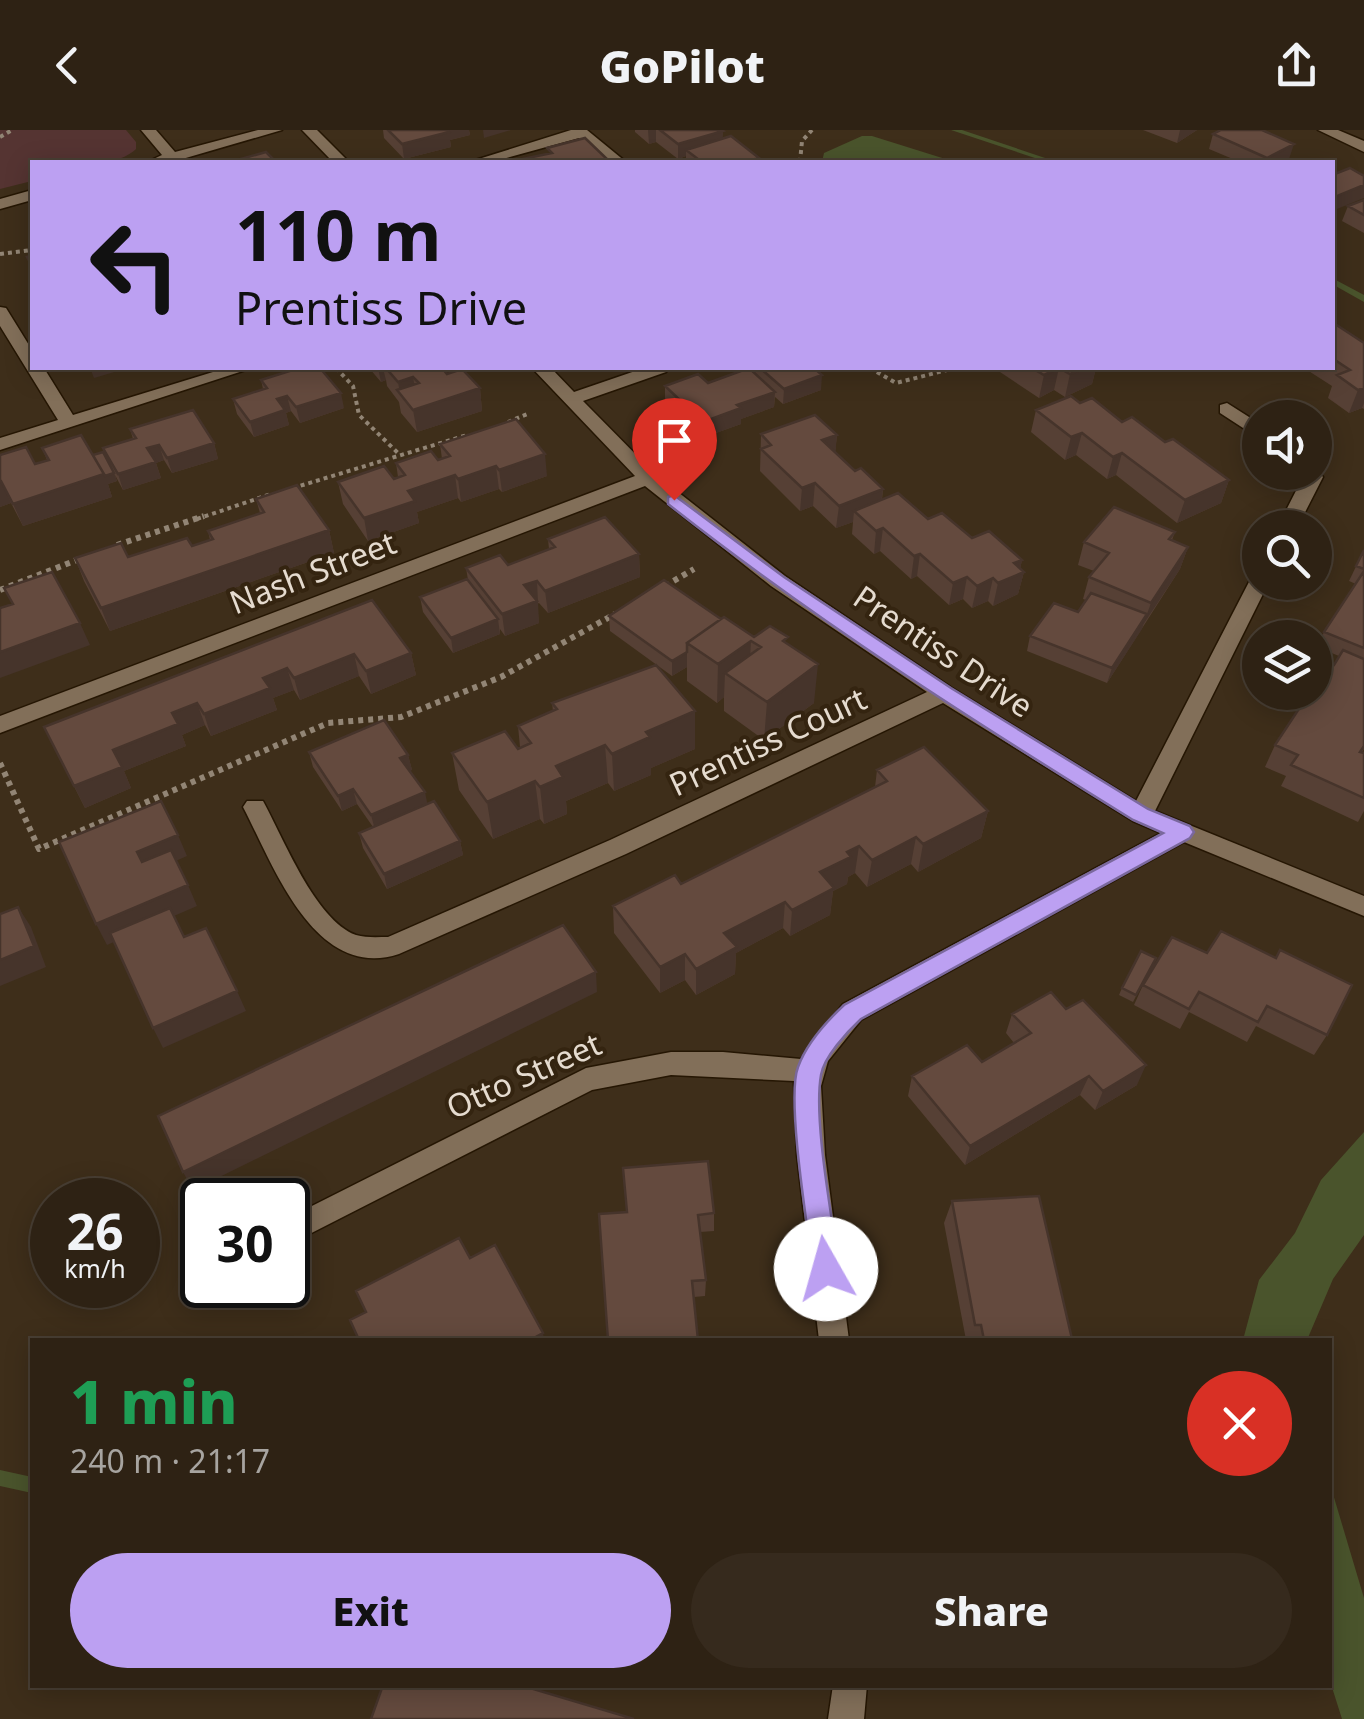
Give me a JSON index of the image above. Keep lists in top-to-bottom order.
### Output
{
  "streets": {
    "street": [
      "Nash Street",
      "Prentiss Drive",
      "Prentiss Court",
      "Otto Street"
    ]
  },
  "crossings": [
    ["Nash Street", "Prentiss Drive"],
    ["Prentiss Drive", "Prentiss Court"]
  ],
  "page": {
    "header": "GoPilot",
    "turn": ["110 m", "Prentiss Drive"],
    "speed": "26 km/h",
    "limit": "30",
    "heading": ["1 min", "240 m · 21:17"],
    "buttons": ["Exit", "Share"]
  }
}
